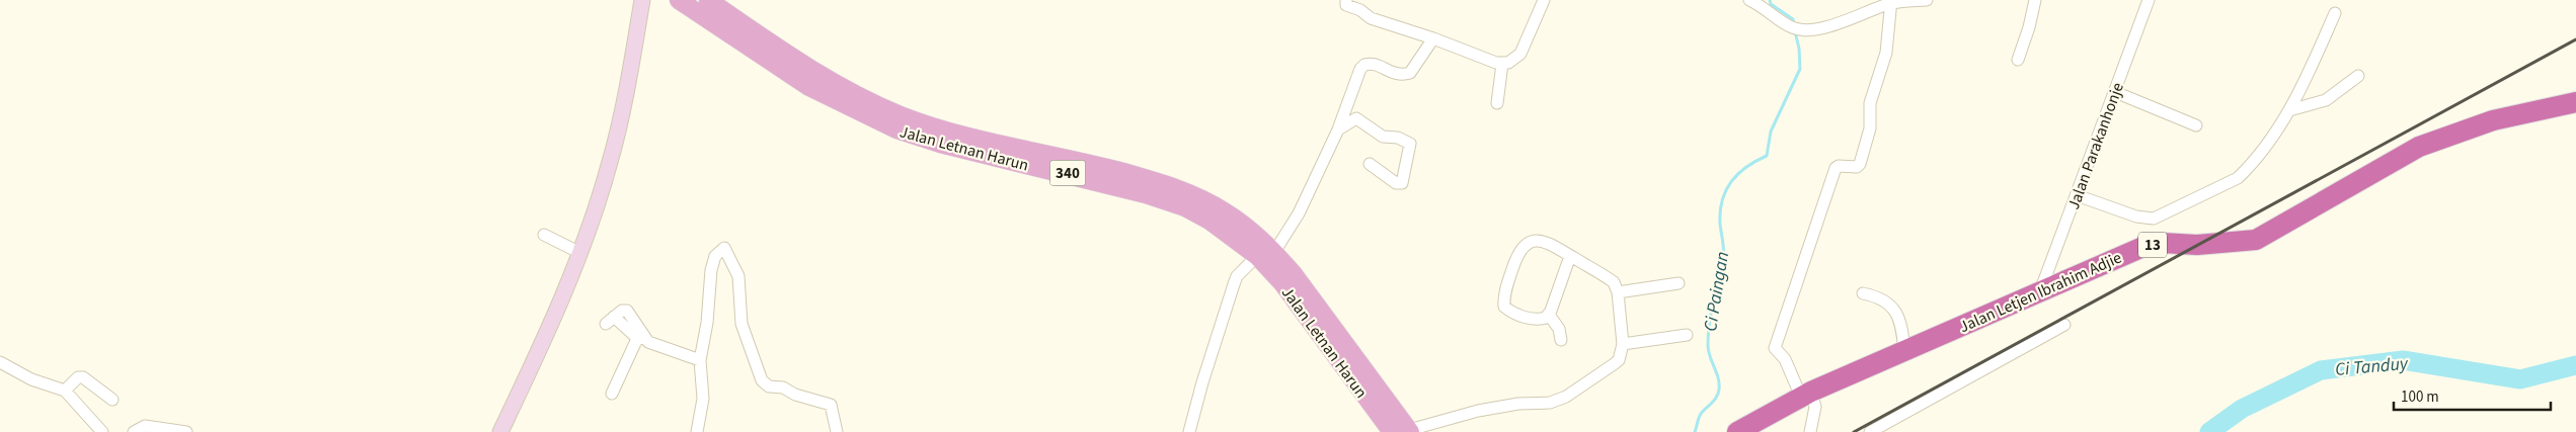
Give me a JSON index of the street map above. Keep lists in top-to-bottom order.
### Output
{
  "streets": {
    "highway": ["13", "Jalan Letjen Ibrahim Adjie"],
    "main road": ["Jalan Letnan Harun", "340"],
    "street": ["Jalan Parakanhonje"]
  },
  "crossings": [
    ["Jalan Parakanhonje", "Jalan Letjen Ibrahim Adjie"]
  ],
  "water": ["Ci Paingan", "Ci Tanduy"],
  "scale_bar": "100 m"
}
